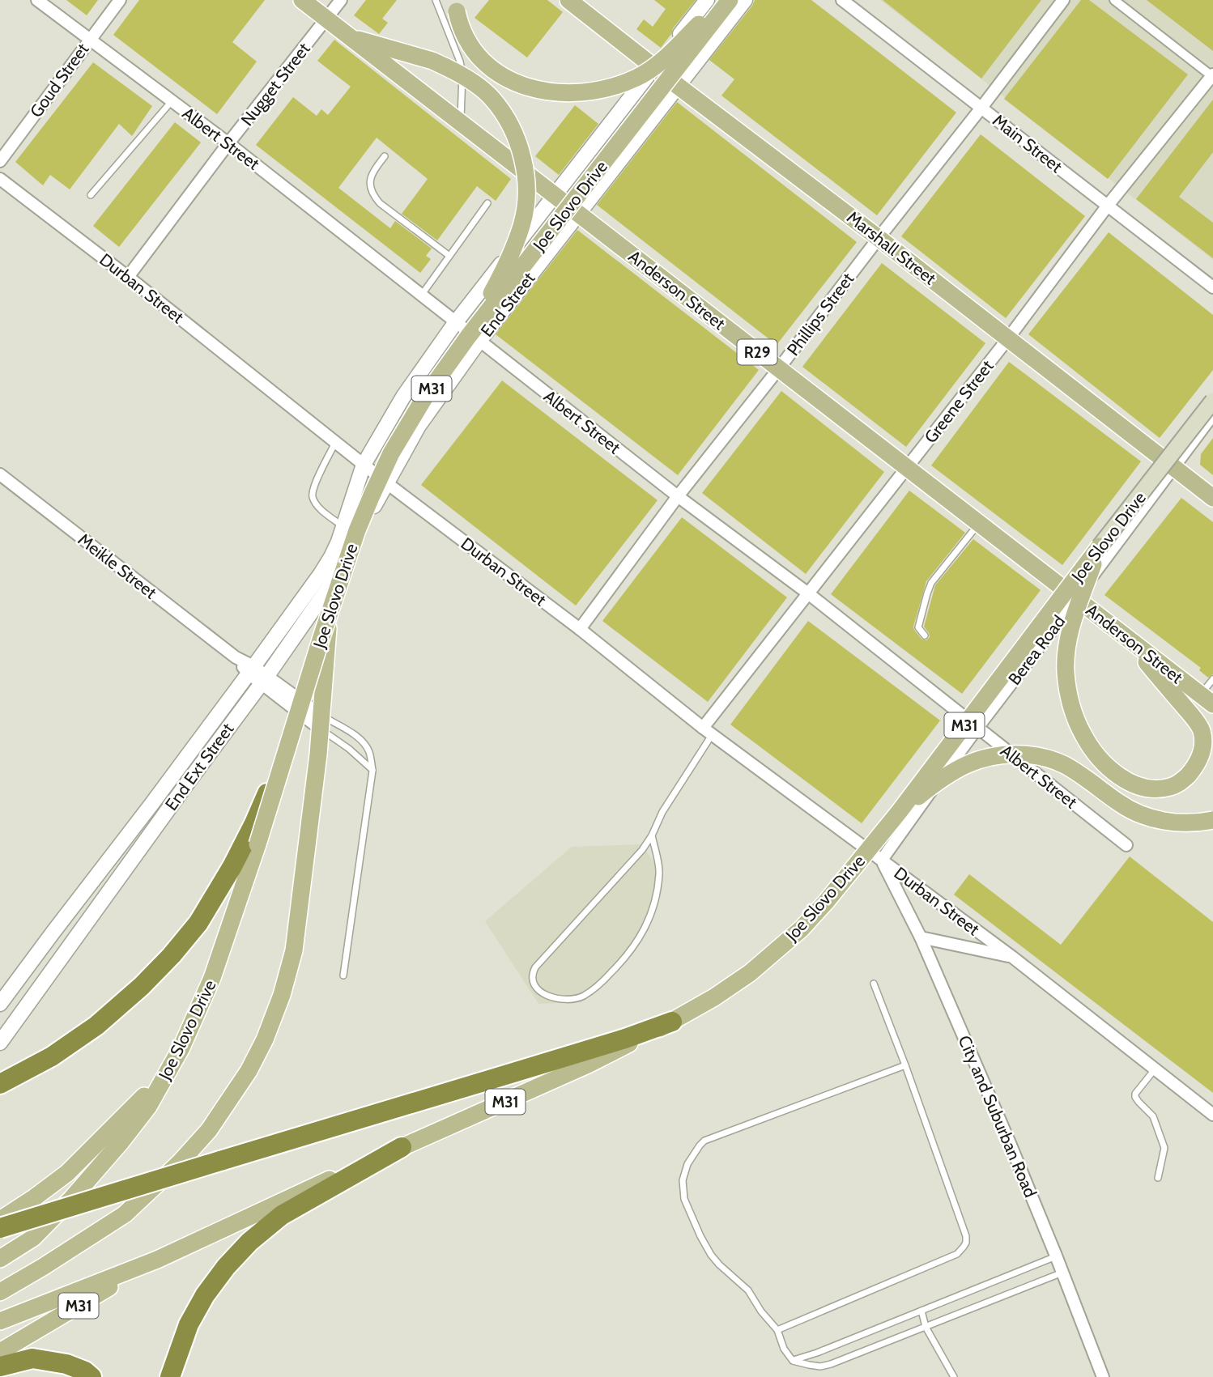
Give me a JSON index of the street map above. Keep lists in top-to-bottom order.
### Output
{
  "streets": {
    "main road": [
      "Joe Slovo Drive",
      "Marshall Street",
      "Anderson Street",
      "R29",
      "M31"
    ],
    "street": [
      "Goud Street",
      "Nugget Street",
      "Albert Street",
      "Main Street",
      "Durban Street",
      "End Street",
      "Phillips Street",
      "Greene Street",
      "Meikle Street",
      "Berea Road",
      "End Ext Street",
      "City and Suburban Road"
    ]
  },
  "crossings": [
    ["Goud Street", "Albert Street"],
    ["Nugget Street", "Albert Street"],
    ["Nugget Street", "Durban Street"],
    ["Nugget Street", "Anderson Street"],
    ["Albert Street", "Joe Slovo Drive"],
    ["Albert Street", "End Street"],
    ["Albert Street", "Phillips Street"],
    ["Albert Street", "Greene Street"],
    ["Albert Street", "Berea Road"],
    ["Main Street", "Phillips Street"],
    ["Main Street", "Greene Street"],
    ["Joe Slovo Drive", "End Street"],
    ["Joe Slovo Drive", "M31"],
    ["Marshall Street", "End Street"],
    ["Marshall Street", "Phillips Street"],
    ["Marshall Street", "Greene Street"],
    ["Marshall Street", "Berea Road"],
    ["Durban Street", "End Street"],
    ["Durban Street", "Phillips Street"],
    ["Durban Street", "Greene Street"],
    ["Durban Street", "Berea Road"],
    ["Durban Street", "End Ext Street"],
    ["Durban Street", "City and Suburban Road"],
    ["Anderson Street", "End Street"],
    ["Anderson Street", "Phillips Street"],
    ["Anderson Street", "Greene Street"],
    ["Anderson Street", "Berea Road"],
    ["End Street", "End Ext Street"],
    ["Meikle Street", "End Ext Street"],
    ["Berea Road", "City and Suburban Road"]
  ]
}
